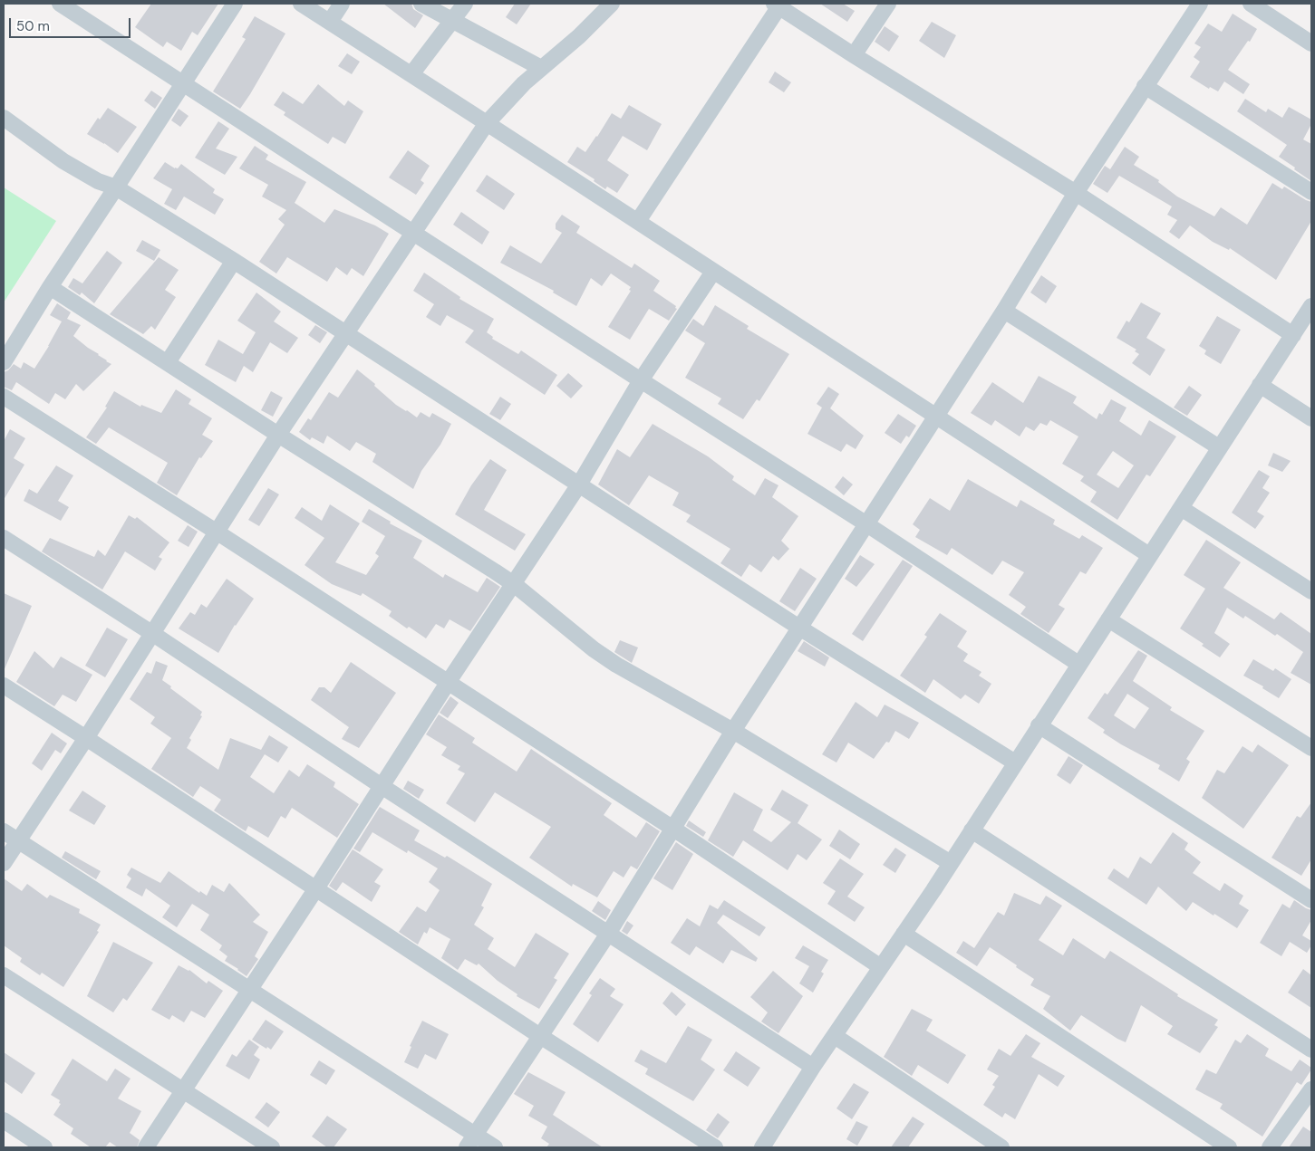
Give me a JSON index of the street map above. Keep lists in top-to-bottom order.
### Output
{
  "scale_bar": "50 m"
}
